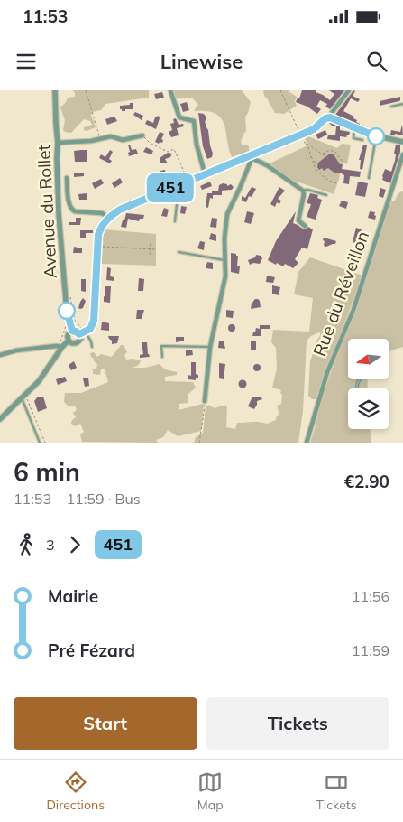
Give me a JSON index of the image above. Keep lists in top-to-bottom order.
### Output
{
  "streets": {
    "street": ["Avenue du Rollet", "Rue du Réveillon"]
  },
  "lines": ["bus line 451"],
  "north": "left",
  "page": {
    "status": "11:53",
    "header": "Linewise",
    "on_map": "451",
    "heading": ["6 min", "11:53 – 11:59 · Bus", "€2.90"],
    "legs": ["3", "451"],
    "list": [
      {
        "name": "Mairie",
        "value": "11:56"
      },
      {
        "name": "Pré Fézard",
        "value": "11:59"
      }
    ],
    "buttons": ["Start", "Tickets"],
    "tabs": ["Directions", "Map", "Tickets"]
  }
}
